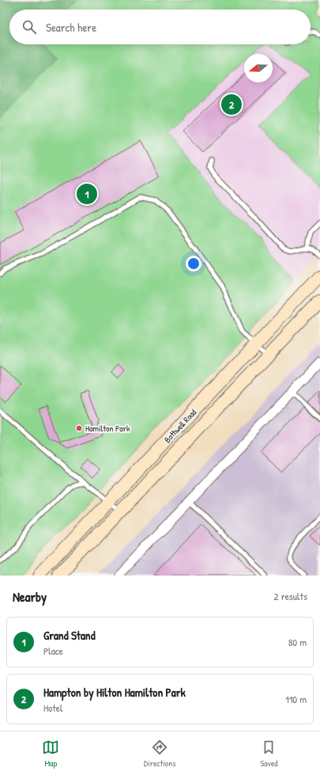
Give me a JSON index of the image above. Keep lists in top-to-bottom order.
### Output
{
  "streets": {
    "main road": ["Bothwell Road"]
  },
  "places": ["Hamilton Park"],
  "north": "left",
  "page": {
    "search": "Search here",
    "pins": ["2", "1"],
    "heading": ["Nearby", "2 results"],
    "list": [
      {
        "mark": "1",
        "name": "Grand Stand",
        "note": "Place",
        "value": "80 m"
      },
      {
        "mark": "2",
        "name": "Hampton by Hilton Hamilton Park",
        "note": "Hotel",
        "value": "110 m"
      }
    ],
    "nav": ["Map", "Directions", "Saved"]
  }
}
